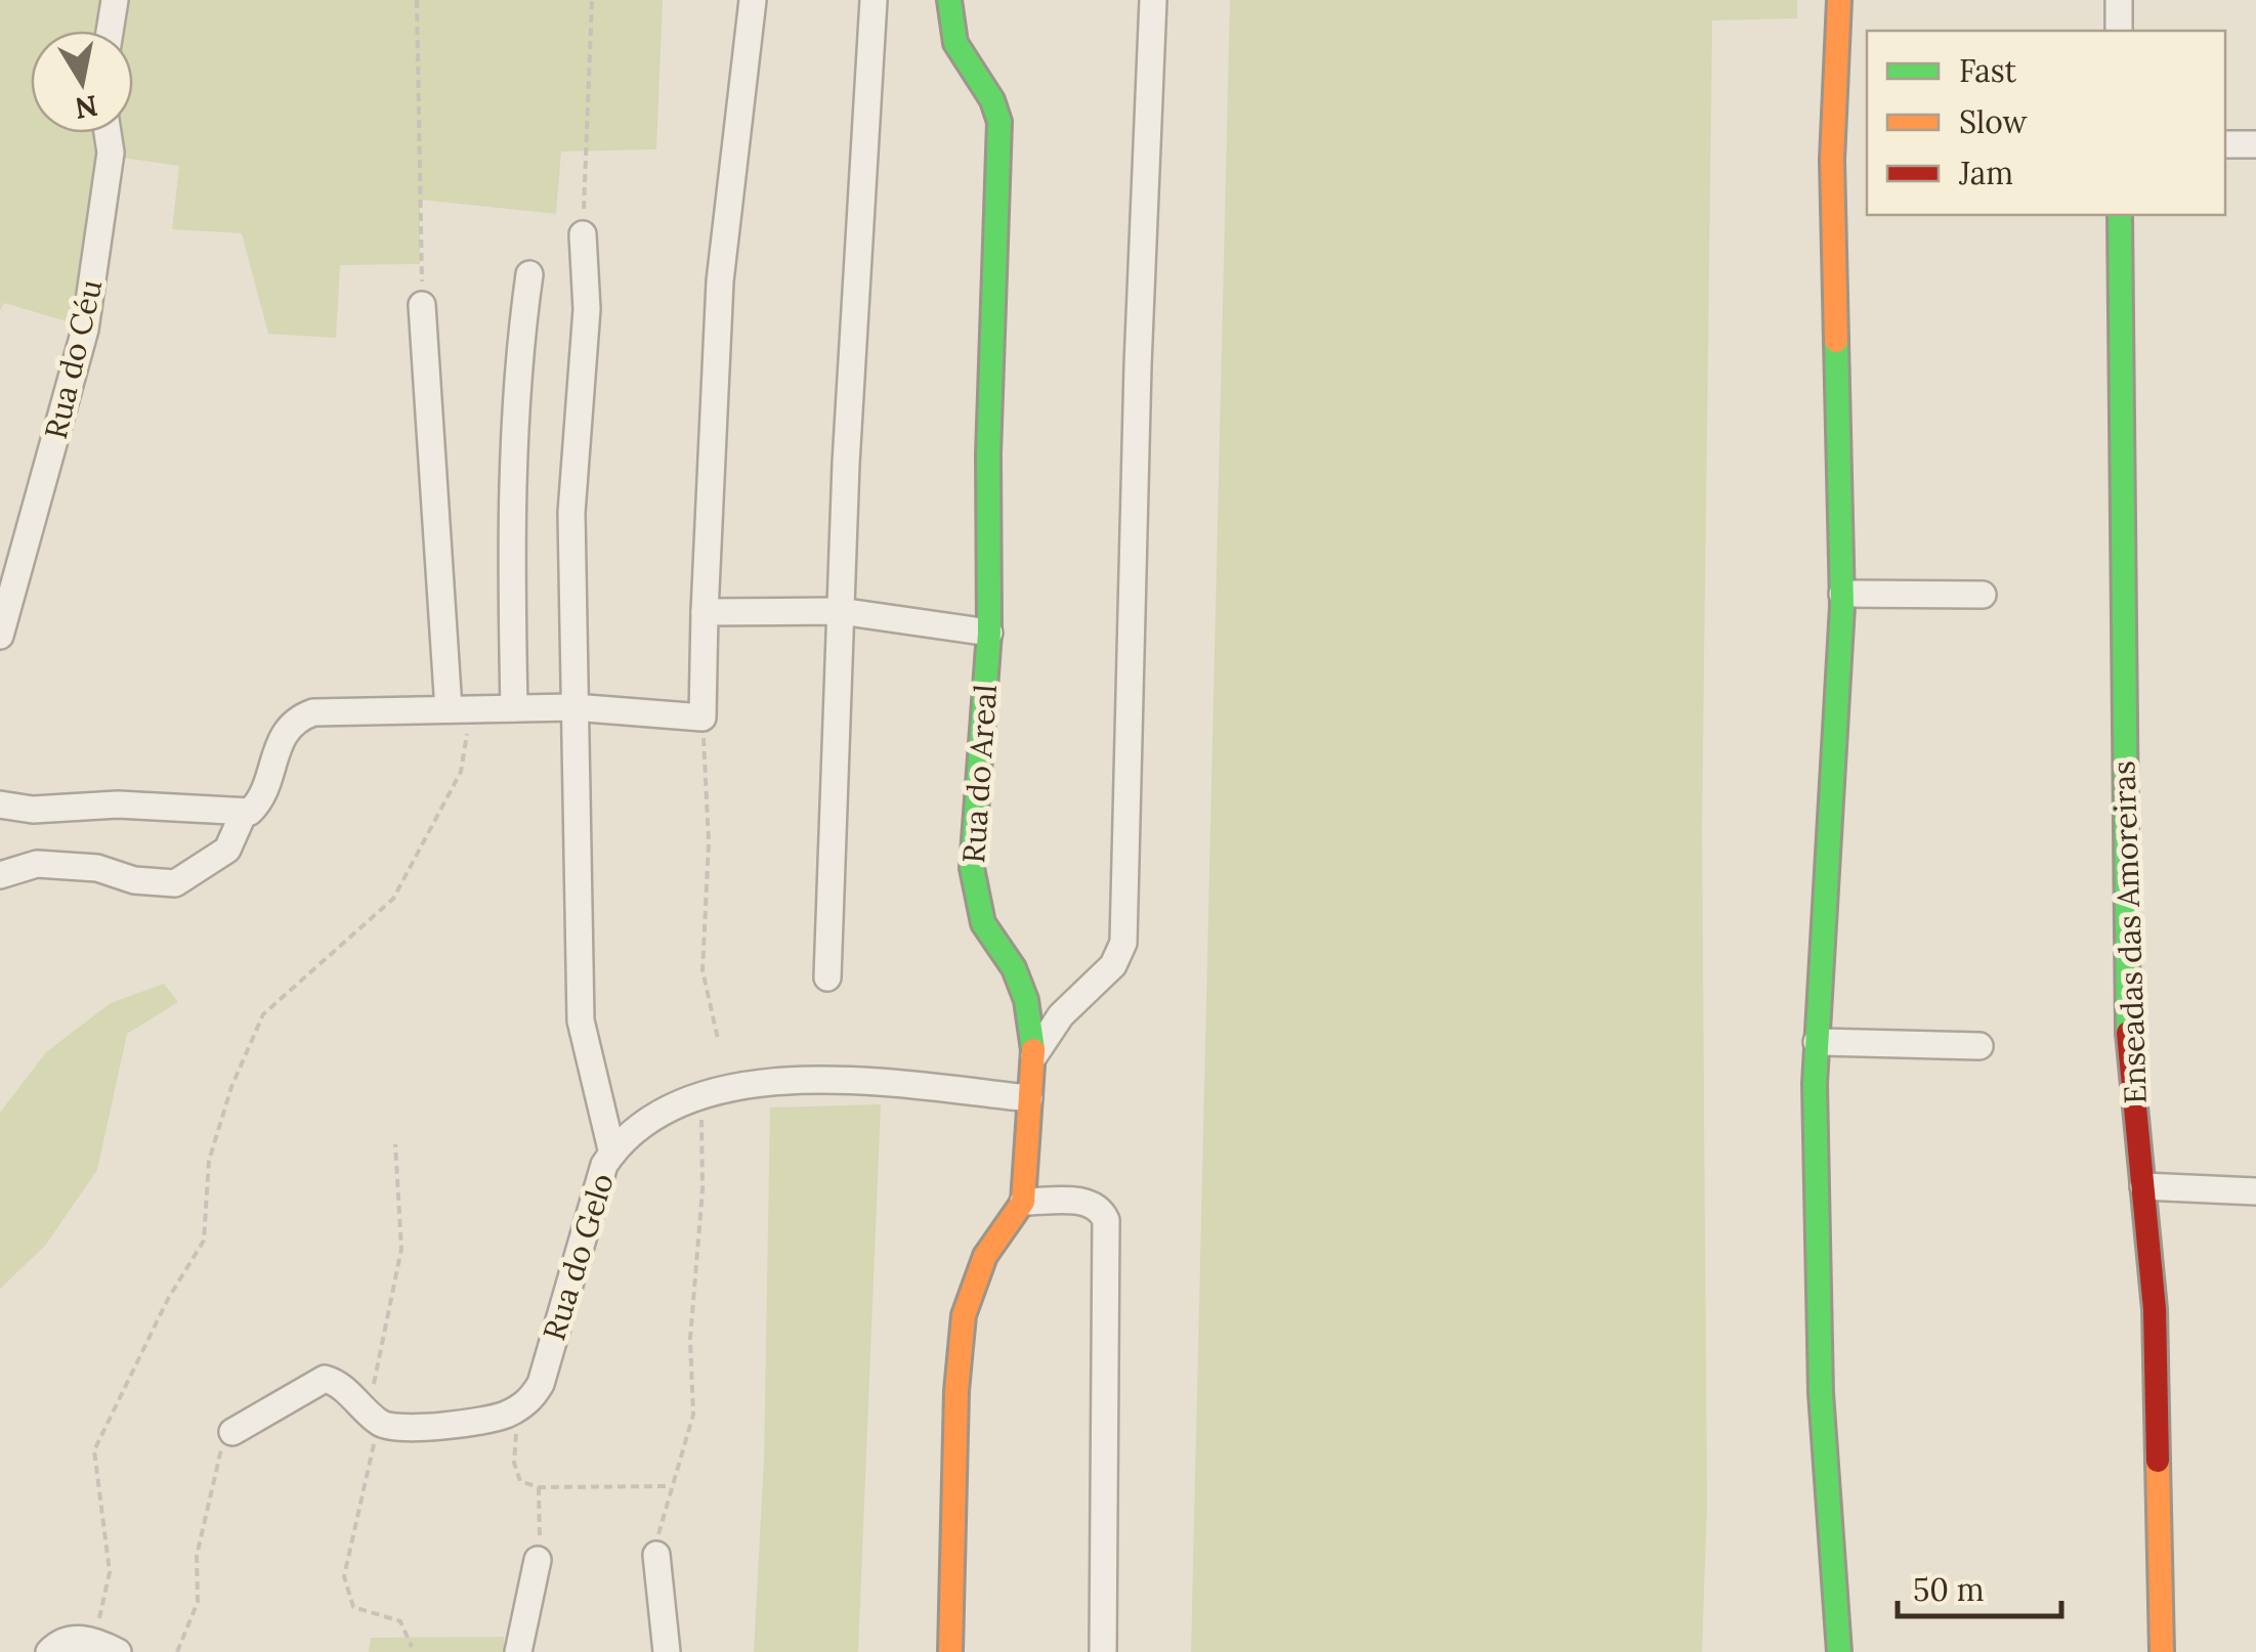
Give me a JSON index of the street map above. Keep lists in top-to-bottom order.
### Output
{
  "streets": {
    "street": [
      "Rua do Céu",
      "Rua do Areal",
      "Enseadas das Amoreiras",
      "Rua do Gelo"
    ]
  },
  "crossings": [
    ["Rua do Areal", "Rua do Gelo"]
  ],
  "legend": ["Fast", "Slow", "Jam"],
  "scale_bar": "50 m",
  "north": "bottom"
}
